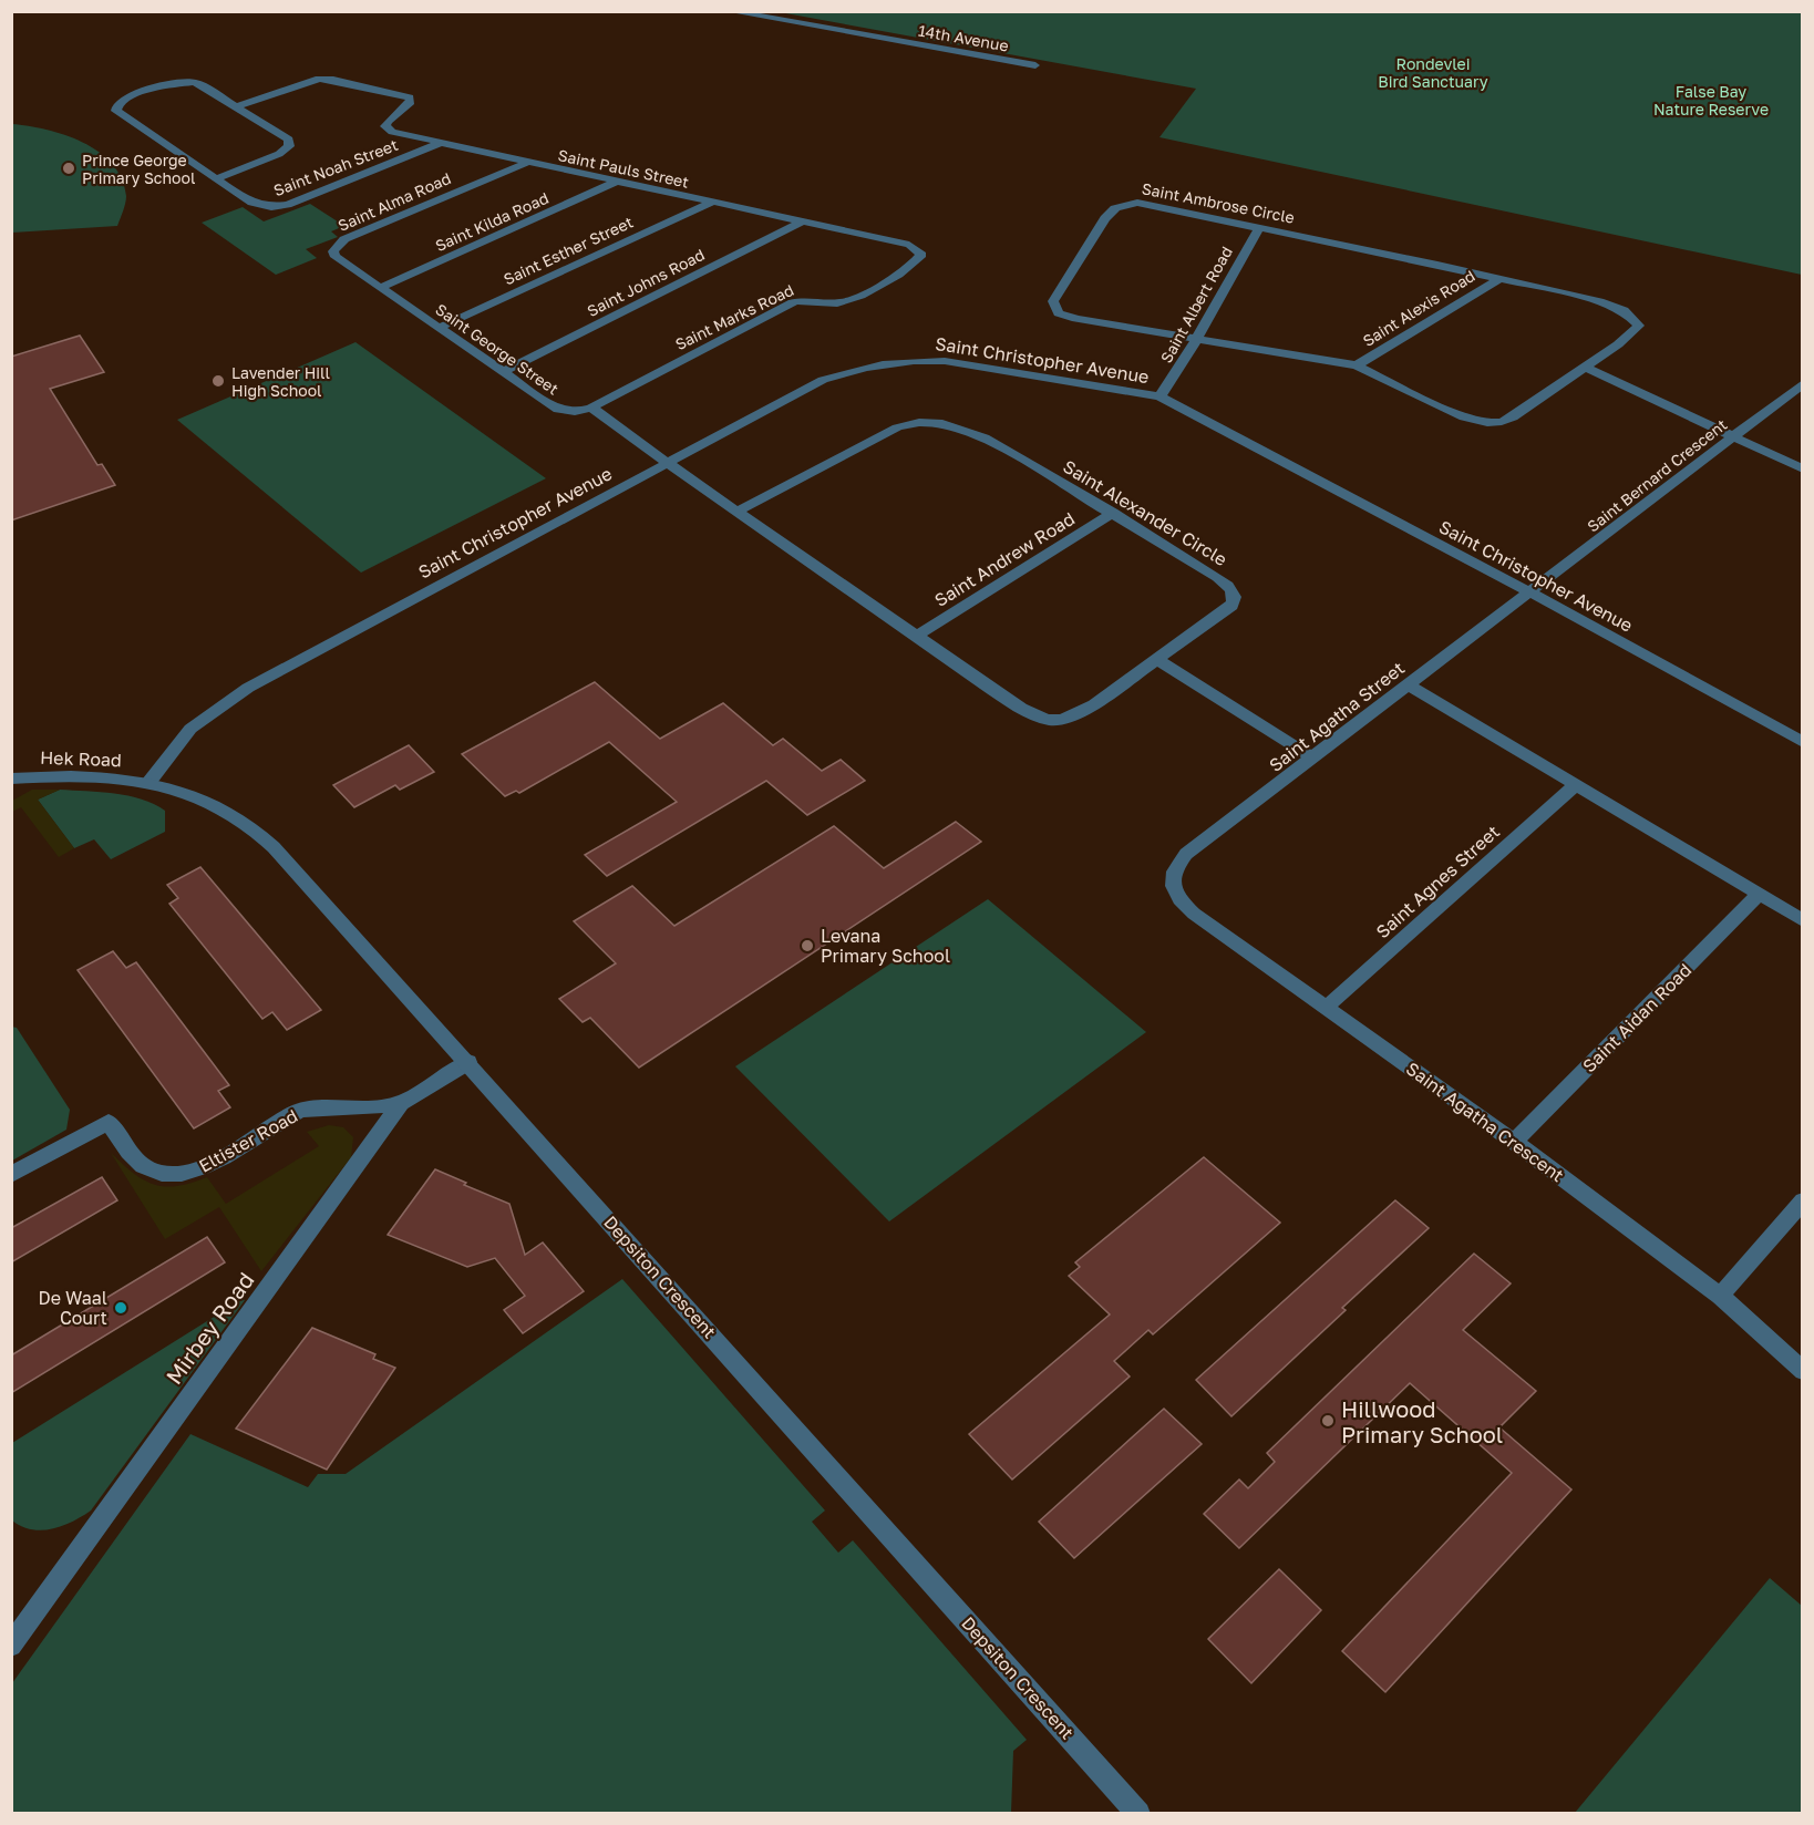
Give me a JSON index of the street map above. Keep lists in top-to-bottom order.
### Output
{
  "streets": {
    "street": [
      "14th Avenue",
      "Saint Noah Street",
      "Saint Pauls Street",
      "Saint Alma Road",
      "Saint Ambrose Circle",
      "Saint Kilda Road",
      "Saint Esther Street",
      "Saint Johns Road",
      "Saint Albert Road",
      "Saint Alexis Road",
      "Saint Marks Road",
      "Saint George Street",
      "Saint Christopher Avenue",
      "Saint Bernard Crescent",
      "Saint Alexander Circle",
      "Saint Andrew Road",
      "Saint Agatha Street",
      "Hek Road",
      "Saint Agnes Street",
      "Saint Aidan Road",
      "Saint Agatha Crescent",
      "Eltister Road",
      "Depsiton Crescent",
      "Mirbey Road"
    ]
  },
  "crossings": [
    ["Saint Noah Street", "Saint Pauls Street"],
    ["Saint Pauls Street", "Saint Alma Road"],
    ["Saint Pauls Street", "Saint Kilda Road"],
    ["Saint Pauls Street", "Saint Esther Street"],
    ["Saint Pauls Street", "Saint Johns Road"],
    ["Saint Pauls Street", "Saint Marks Road"],
    ["Saint Alma Road", "Saint Kilda Road"],
    ["Saint Alma Road", "Saint George Street"],
    ["Saint Ambrose Circle", "Saint Albert Road"],
    ["Saint Ambrose Circle", "Saint Alexis Road"],
    ["Saint Kilda Road", "Saint George Street"],
    ["Saint Esther Street", "Saint George Street"],
    ["Saint Johns Road", "Saint Marks Road"],
    ["Saint Johns Road", "Saint George Street"],
    ["Saint Albert Road", "Saint Christopher Avenue"],
    ["Saint Marks Road", "Saint George Street"],
    ["Saint Christopher Avenue", "Saint Bernard Crescent"],
    ["Saint Christopher Avenue", "Saint Alexander Circle"],
    ["Saint Christopher Avenue", "Saint Agatha Street"],
    ["Saint Christopher Avenue", "Hek Road"],
    ["Saint Christopher Avenue", "Depsiton Crescent"],
    ["Saint Bernard Crescent", "Saint Agatha Street"],
    ["Saint Alexander Circle", "Saint Andrew Road"],
    ["Saint Agatha Street", "Saint Agatha Crescent"],
    ["Hek Road", "Depsiton Crescent"],
    ["Saint Agnes Street", "Saint Agatha Crescent"],
    ["Saint Aidan Road", "Saint Agatha Crescent"],
    ["Eltister Road", "Mirbey Road"],
    ["Depsiton Crescent", "Mirbey Road"]
  ],
  "parks": ["Rondevlei Bird Sanctuary", "False Bay Nature Reserve"],
  "places": [
    "Prince George Primary School",
    "Lavender Hill High School",
    "Levana Primary School",
    "De Waal Court",
    "Hillwood Primary School"
  ]
}
